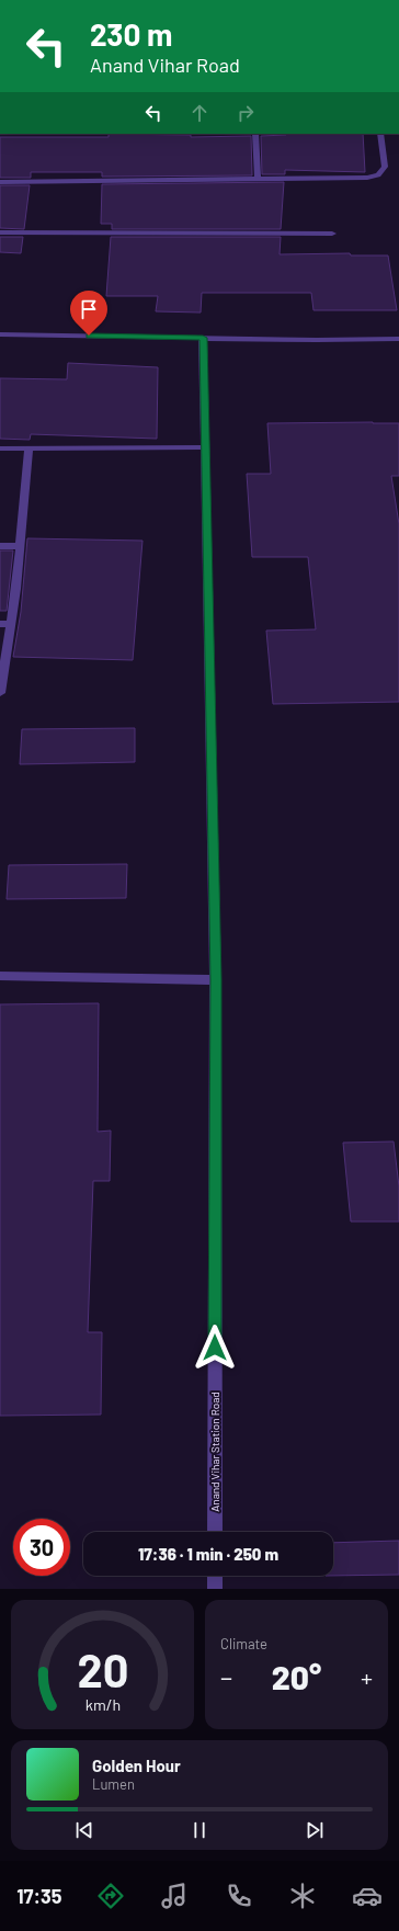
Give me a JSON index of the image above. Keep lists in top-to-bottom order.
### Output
{
  "streets": {
    "street": ["Anand Vihar Station Road"]
  },
  "page": {
    "turn": ["230 m", "Anand Vihar Road"],
    "limit": "30",
    "trip": "17:36 · 1 min · 250 m",
    "tile": "Climate",
    "heat": ["−", "20°", "+"],
    "song": ["Golden Hour", "Lumen"],
    "tabs": "17:35",
    "gauge": ["20", "km/h"]
  }
}
